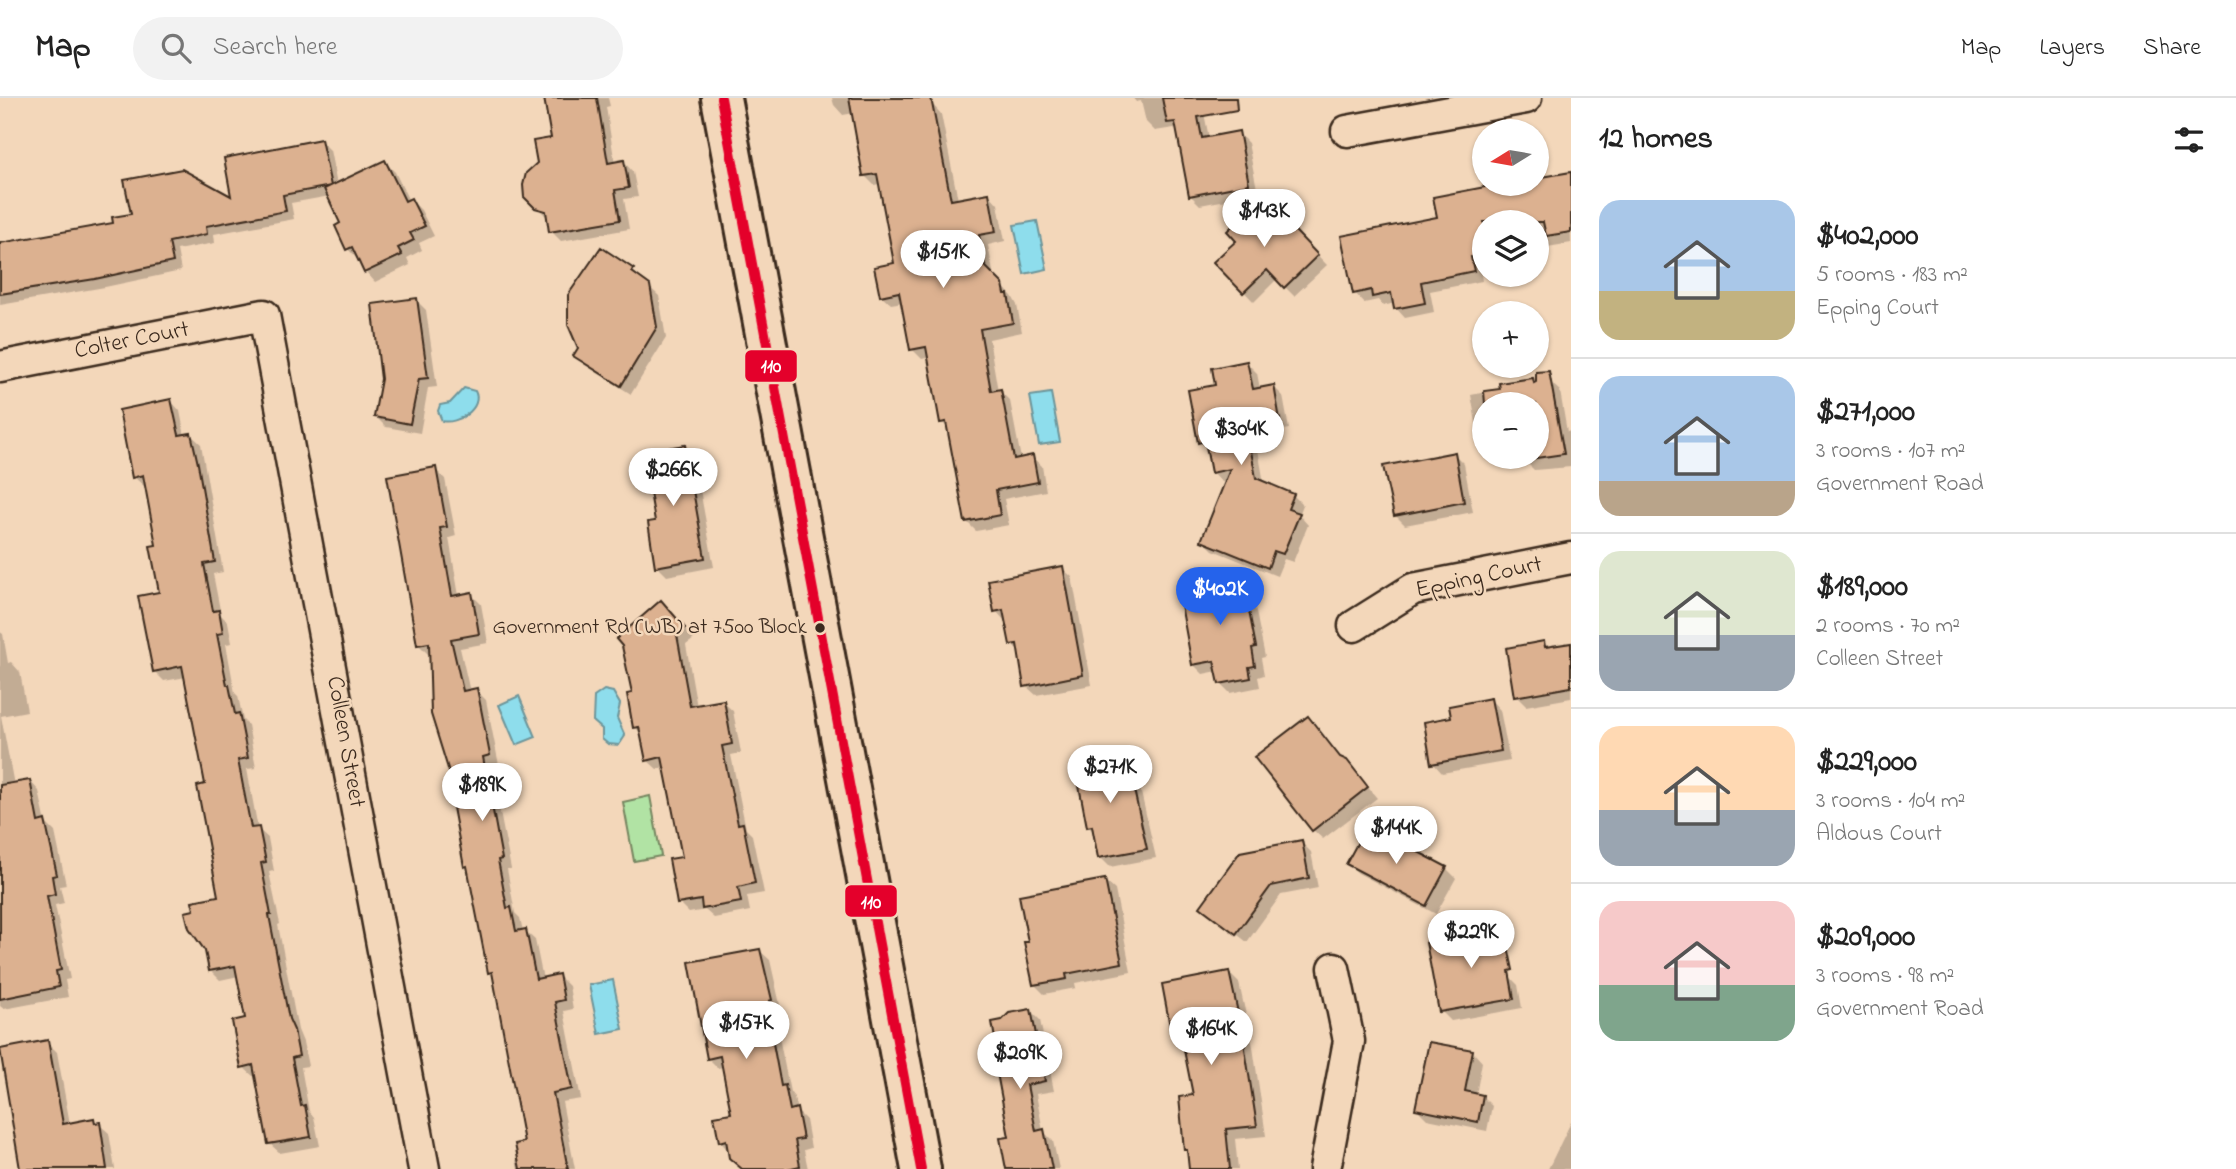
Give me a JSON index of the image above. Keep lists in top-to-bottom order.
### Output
{
  "streets": {
    "street": ["Colter Court", "Epping Court", "Colleen Street"]
  },
  "crossings": [
    ["Colter Court", "Colleen Street"]
  ],
  "places": ["Government Rd (WB) at 7500 Block"],
  "lines": ["transit line 110"],
  "north": "left",
  "page": {
    "header": "Map",
    "search": "Search here",
    "nav": ["Map", "Layers", "Share"],
    "heading": "12 homes",
    "map_buttons": ["+", "−"],
    "list": [
      {
        "name": "$402,000",
        "note": "5 rooms · 183 m² · Epping Court"
      },
      {
        "name": "$271,000",
        "note": "3 rooms · 107 m² · Government Road"
      },
      {
        "name": "$189,000",
        "note": "2 rooms · 70 m² · Colleen Street"
      },
      {
        "name": "$229,000",
        "note": "3 rooms · 104 m² · Aldous Court"
      },
      {
        "name": "$209,000",
        "note": "3 rooms · 98 m² · Government Road"
      }
    ],
    "price": [
      "$143K",
      "$151K",
      "$304K",
      "$266K",
      "$402K",
      "$271K",
      "$189K",
      "$144K",
      "$229K",
      "$157K",
      "$164K",
      "$209K"
    ]
  }
}
